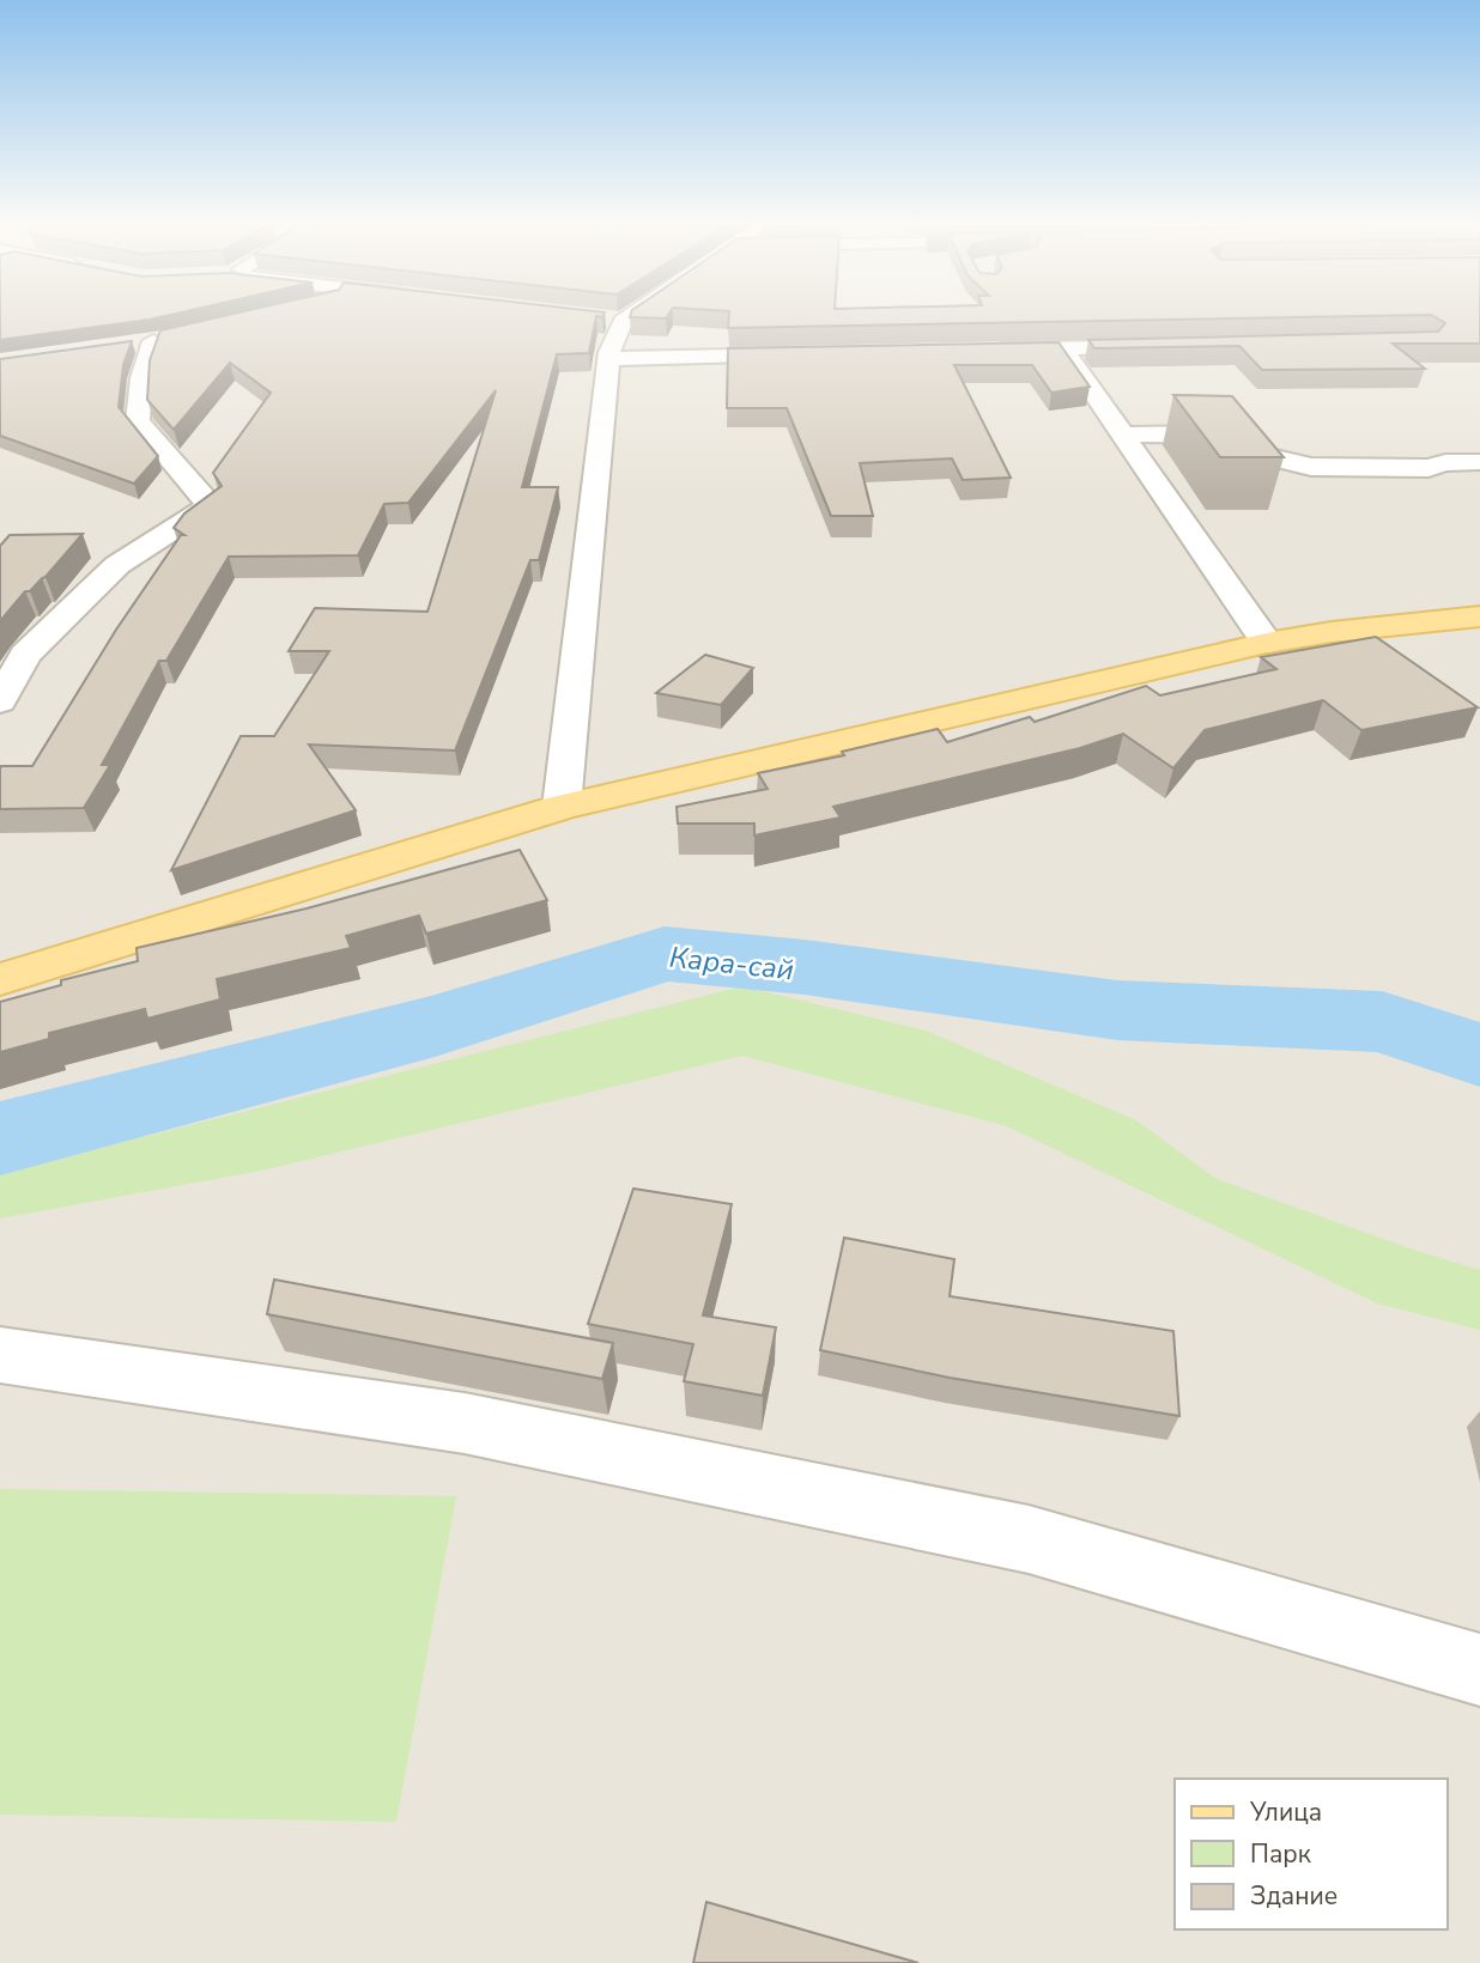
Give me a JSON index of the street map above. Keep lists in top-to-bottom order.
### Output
{
  "water": ["Кара-сай"],
  "legend": ["Улица", "Парк", "Здание"]
}
